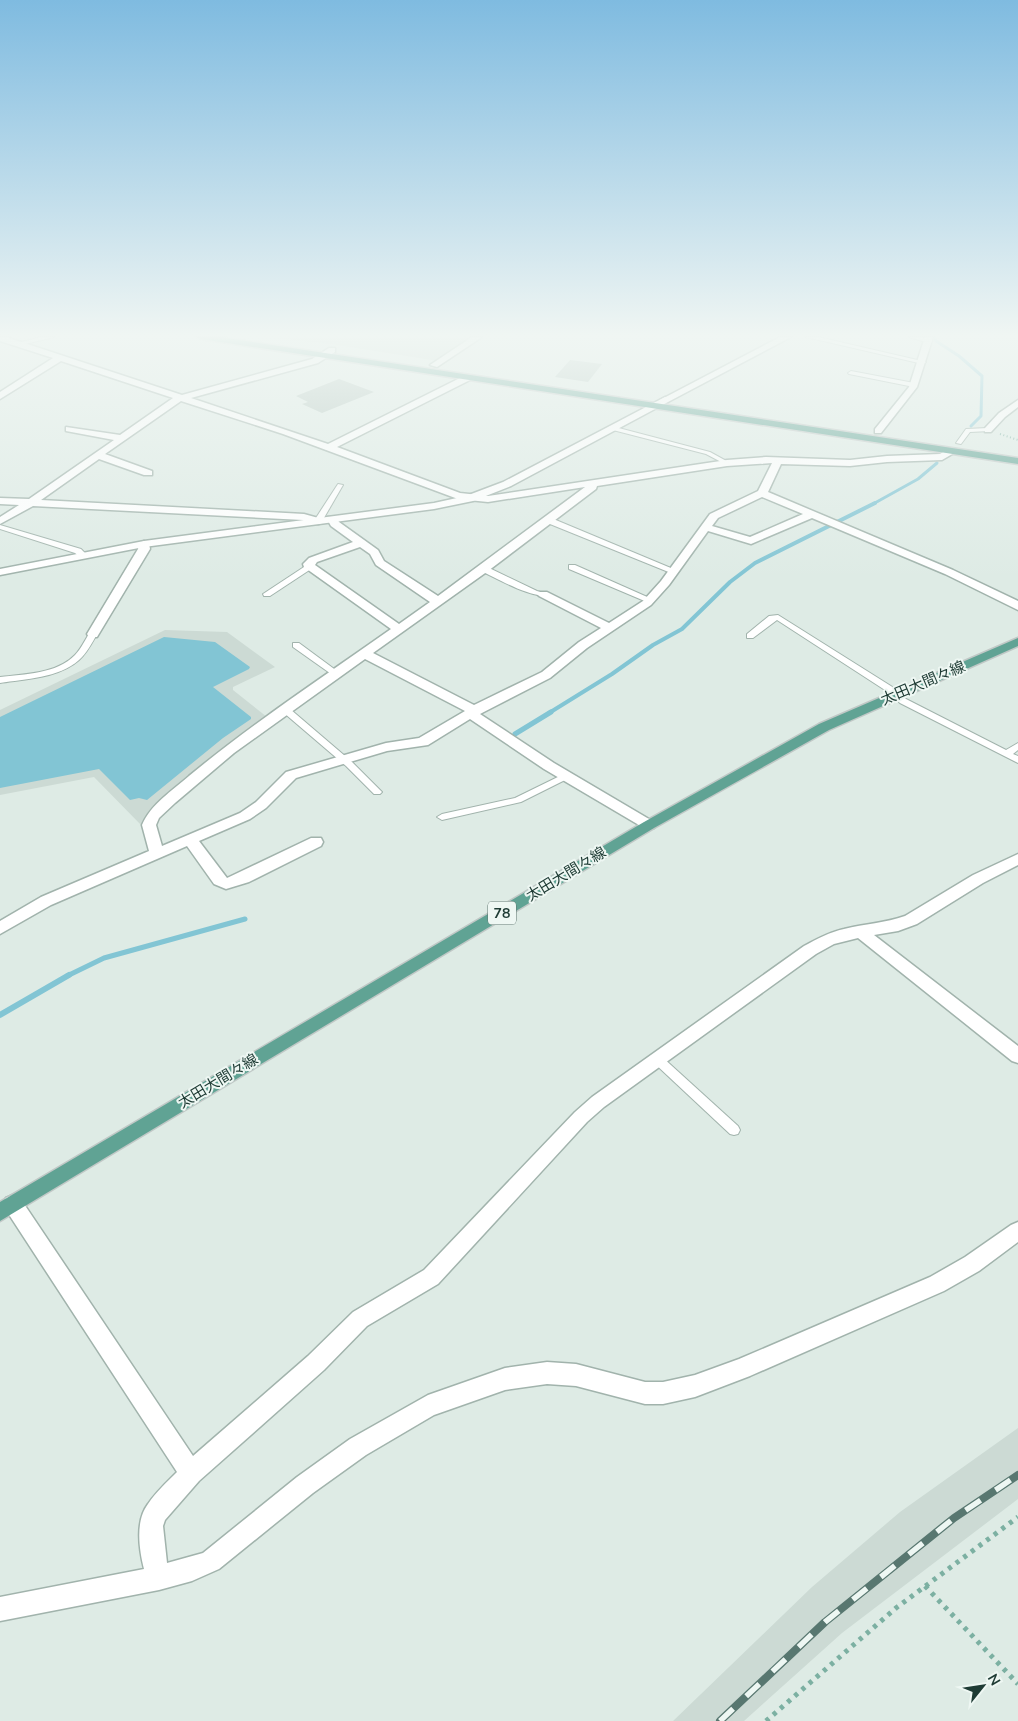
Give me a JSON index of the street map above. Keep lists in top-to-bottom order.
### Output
{
  "streets": {
    "main road": ["太田大間々線", "78"]
  },
  "north": "top right"
}
